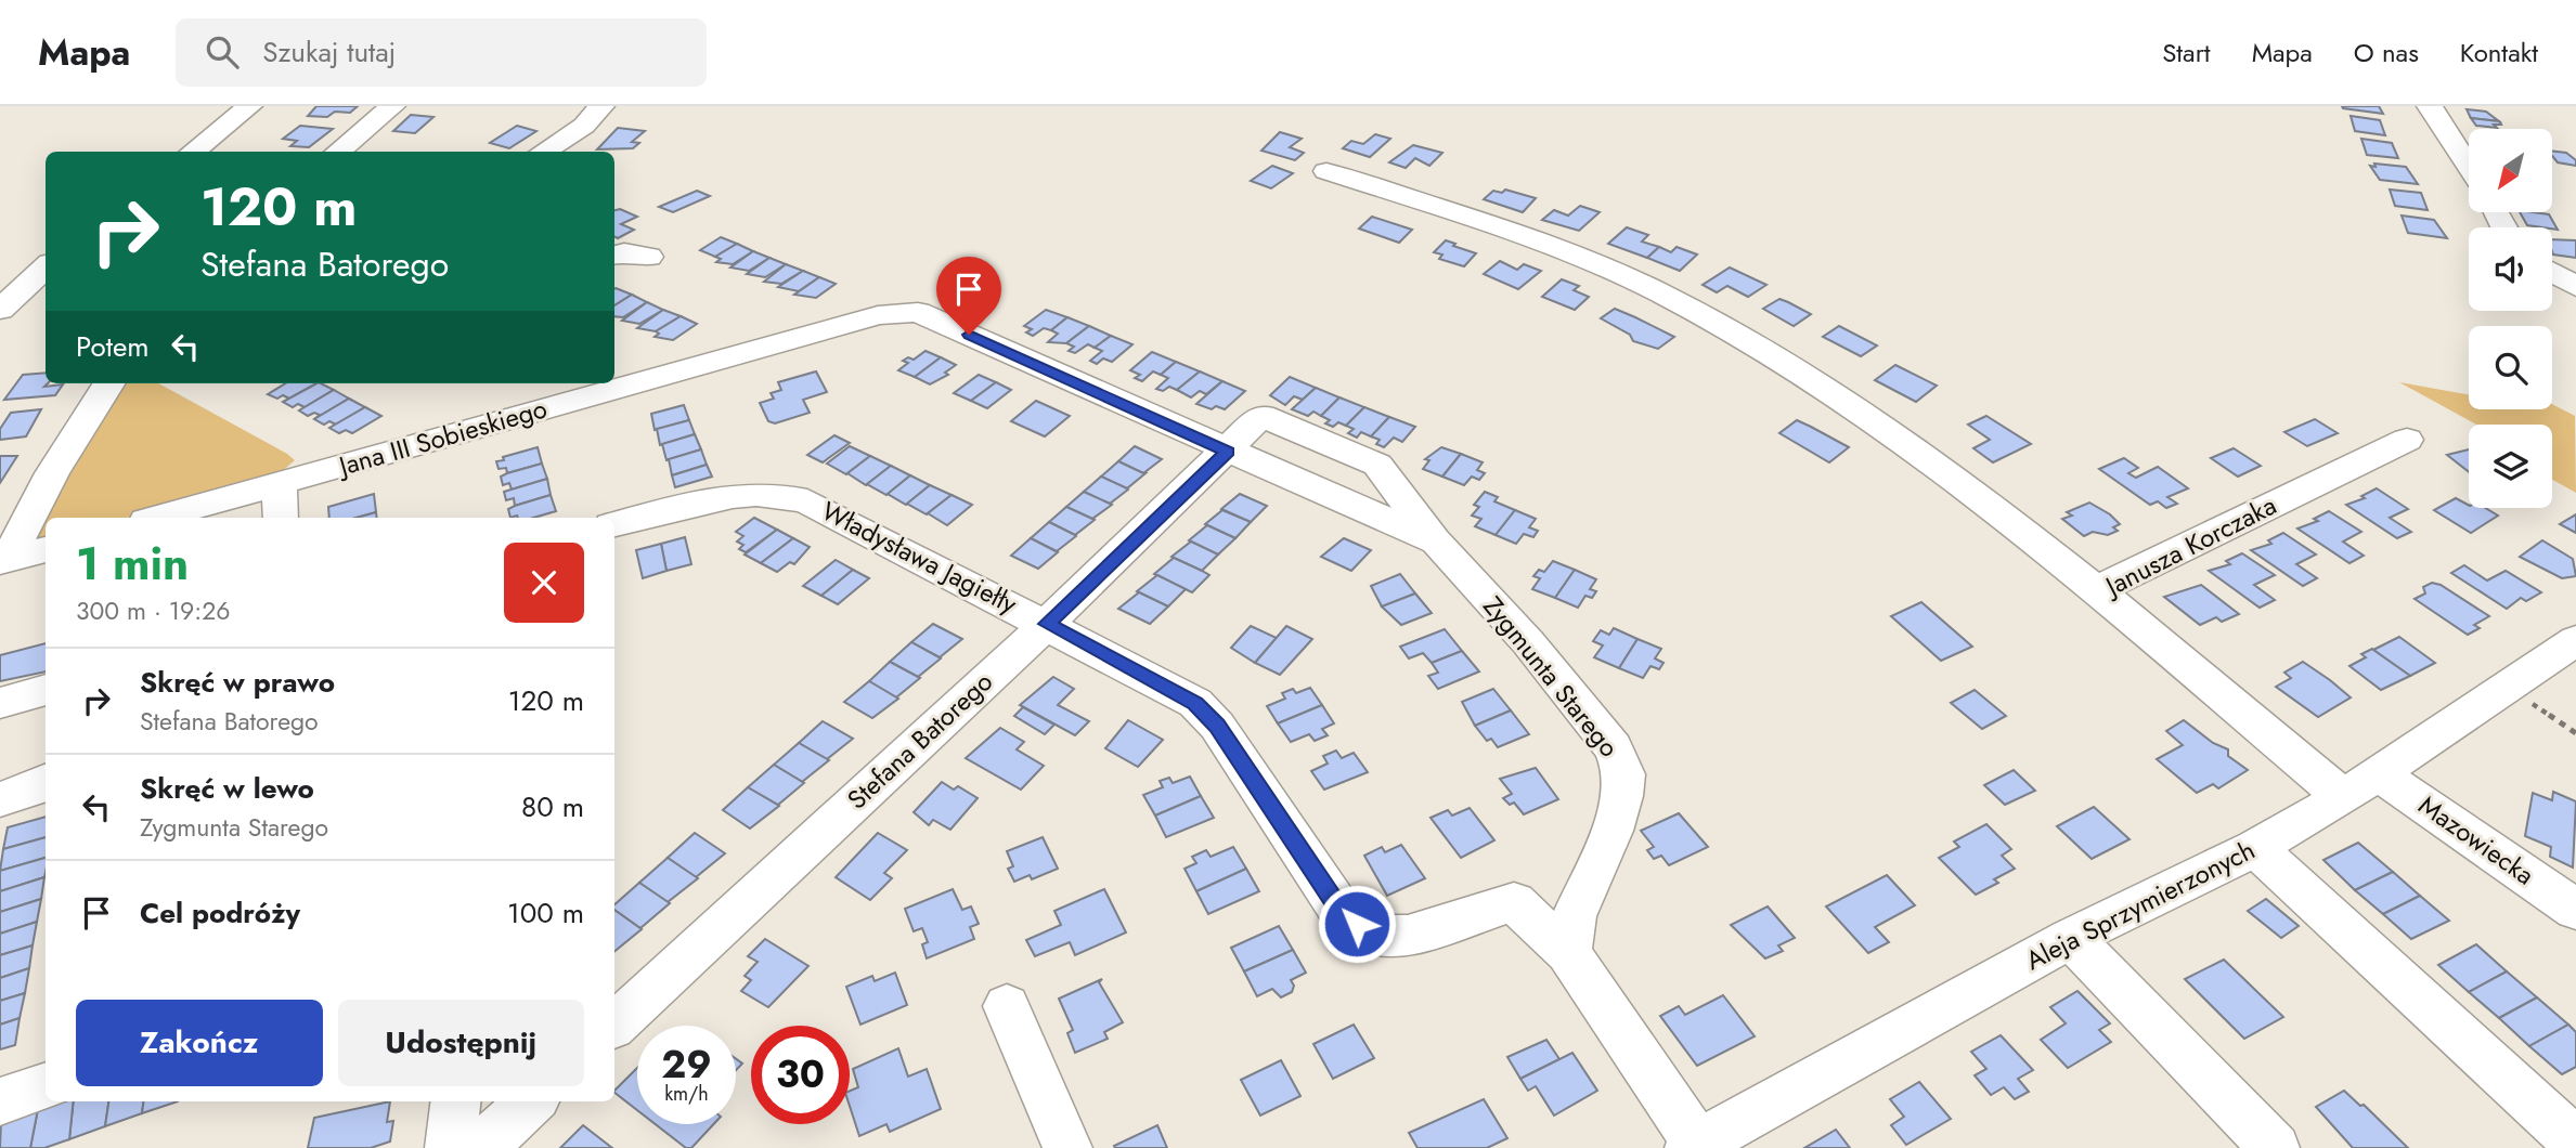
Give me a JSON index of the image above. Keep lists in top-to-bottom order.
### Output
{
  "streets": {
    "street": [
      "Jana III Sobieskiego",
      "Janusza Korczaka",
      "Władysława Jagiełły",
      "Zygmunta Starego",
      "Stefana Batorego",
      "Mazowiecka",
      "Aleja Sprzymierzonych"
    ]
  },
  "crossings": [
    ["Jana III Sobieskiego", "Zygmunta Starego"],
    ["Janusza Korczaka", "Mazowiecka"],
    ["Janusza Korczaka", "Aleja Sprzymierzonych"],
    ["Władysława Jagiełły", "Zygmunta Starego"],
    ["Władysława Jagiełły", "Stefana Batorego"],
    ["Zygmunta Starego", "Stefana Batorego"],
    ["Mazowiecka", "Aleja Sprzymierzonych"]
  ],
  "north": "bottom left",
  "page": {
    "header": "Mapa",
    "search": "Szukaj tutaj",
    "nav": [
      "Start",
      "Mapa",
      "O nas",
      "Kontakt"
    ],
    "turn": ["120 m", "Stefana Batorego"],
    "then": "Potem",
    "heading": ["1 min", "300 m · 19:26"],
    "list": [
      {
        "name": "Skręć w prawo",
        "note": "Stefana Batorego",
        "value": "120 m"
      },
      {
        "name": "Skręć w lewo",
        "note": "Zygmunta Starego",
        "value": "80 m"
      },
      {
        "name": "Cel podróży",
        "value": "100 m"
      }
    ],
    "buttons": ["Zakończ", "Udostępnij"],
    "speed": "29 km/h",
    "limit": "30"
  }
}
